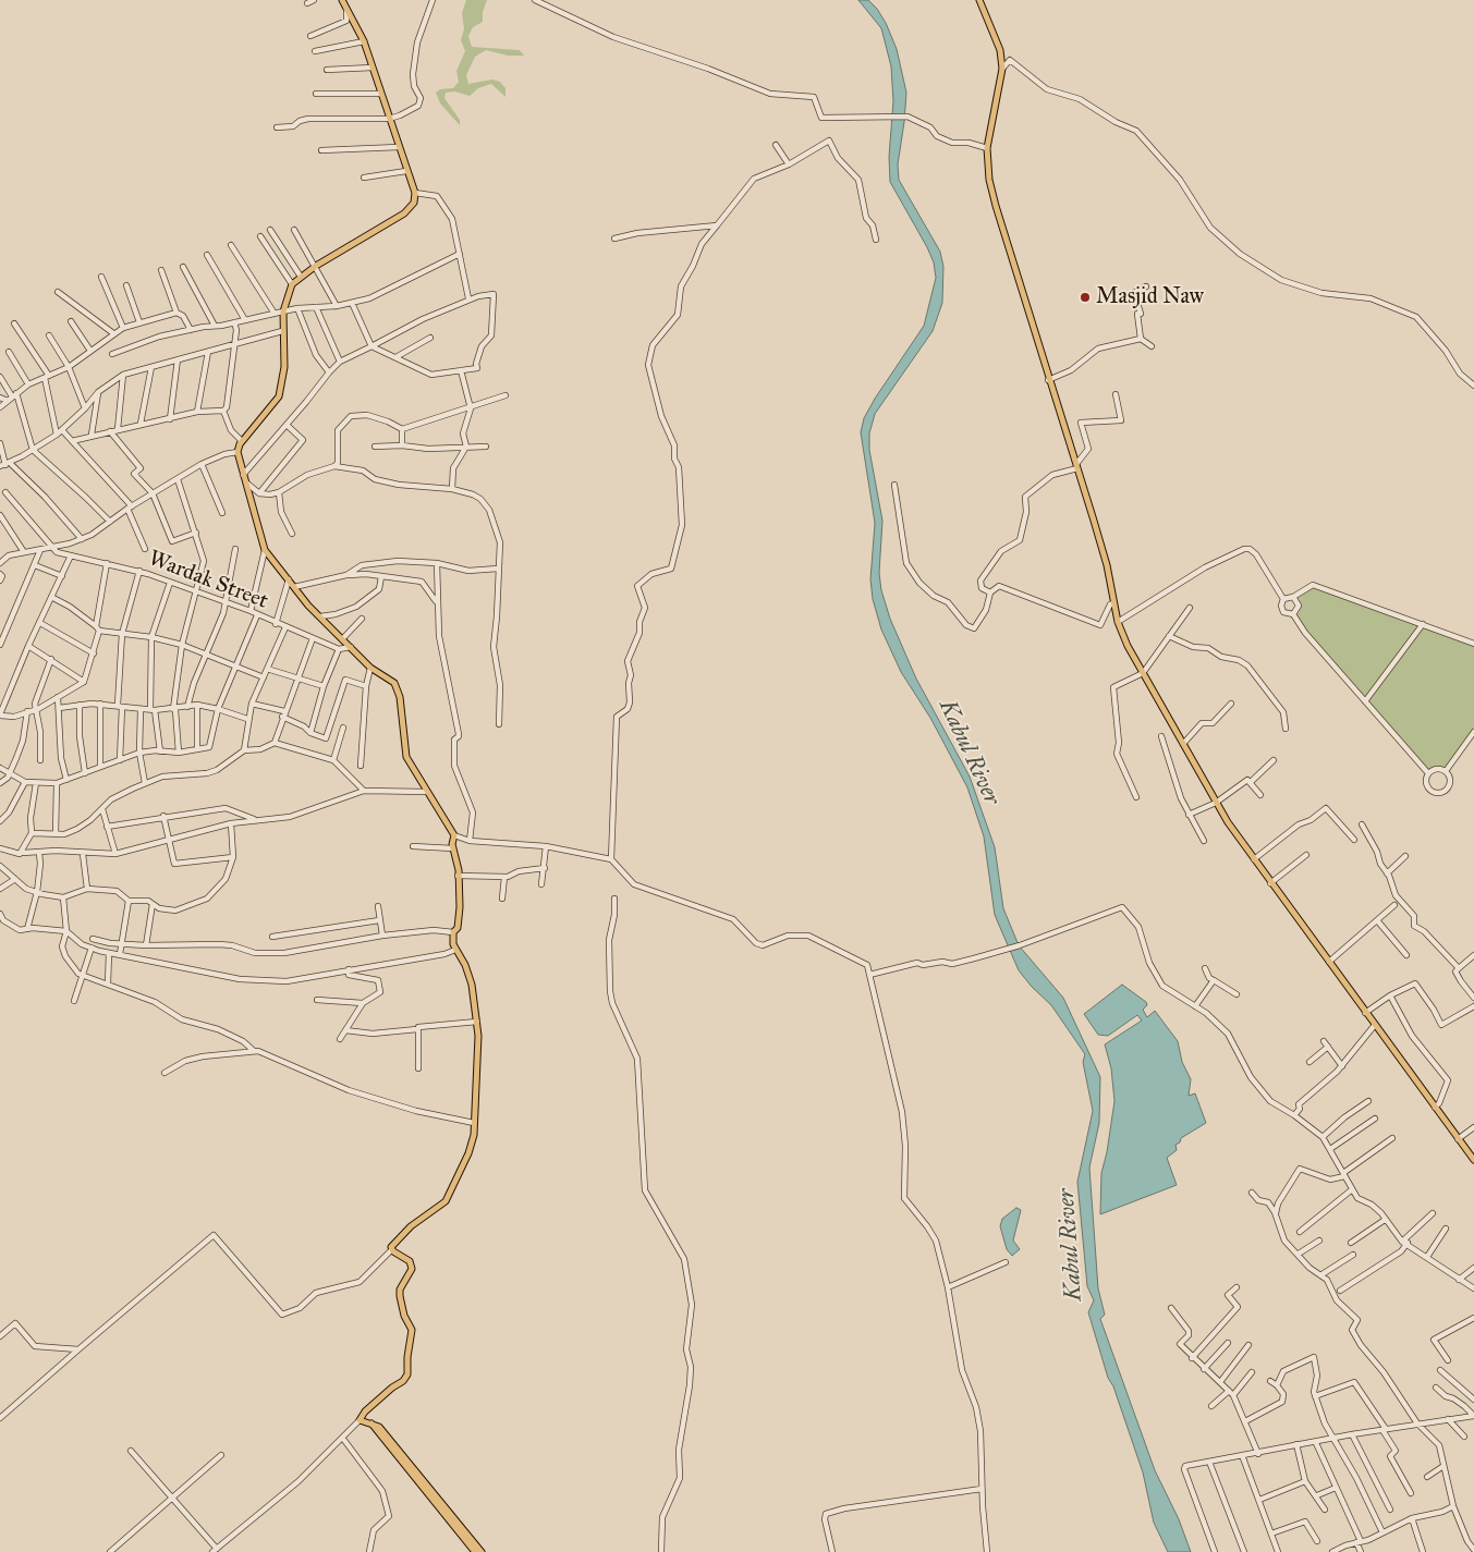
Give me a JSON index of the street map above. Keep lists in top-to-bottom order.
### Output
{
  "streets": {
    "street": ["Wardak Street"]
  },
  "water": ["Kabul River"],
  "places": ["Masjid Naw"]
}
